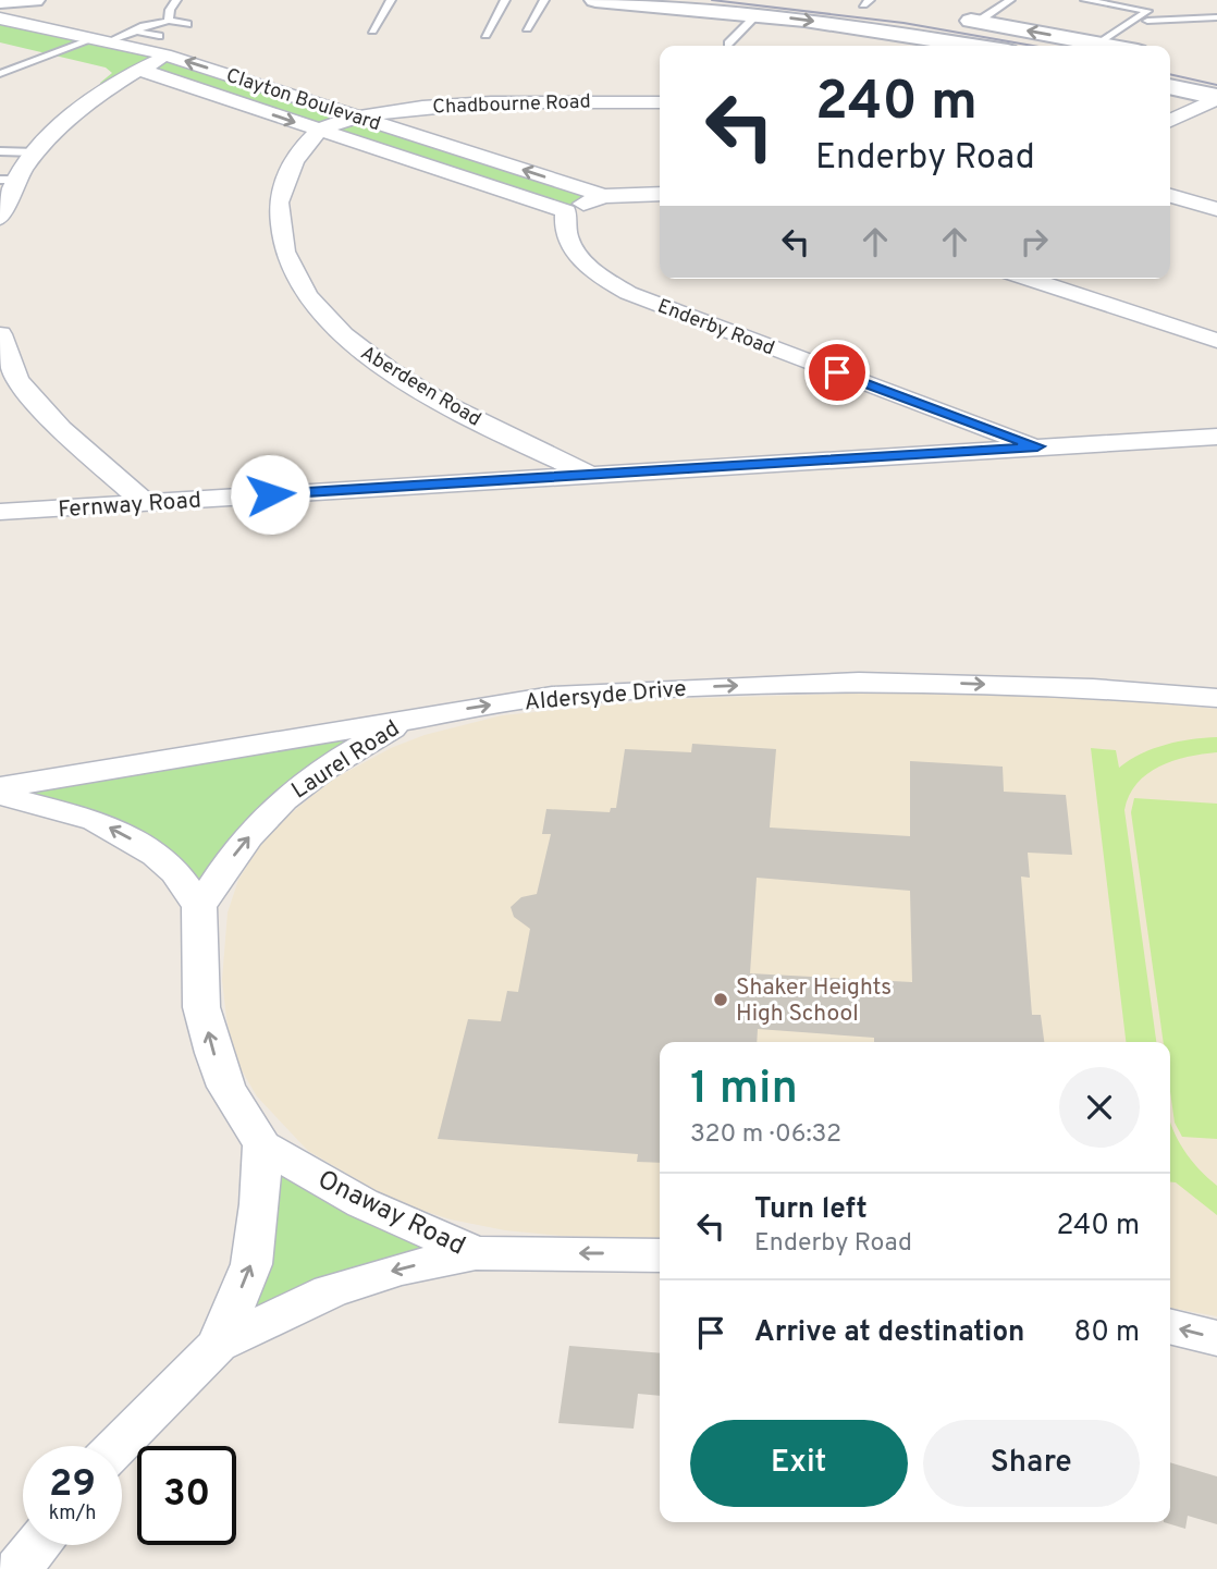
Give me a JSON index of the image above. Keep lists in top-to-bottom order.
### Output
{
  "streets": {
    "street": [
      "Clayton Boulevard",
      "Chadbourne Road",
      "Enderby Road",
      "Aberdeen Road",
      "Fernway Road",
      "Aldersyde Drive",
      "Laurel Road",
      "Onaway Road"
    ]
  },
  "crossings": [
    ["Clayton Boulevard", "Chadbourne Road"],
    ["Clayton Boulevard", "Enderby Road"],
    ["Clayton Boulevard", "Aberdeen Road"],
    ["Chadbourne Road", "Aberdeen Road"],
    ["Enderby Road", "Fernway Road"],
    ["Aberdeen Road", "Fernway Road"],
    ["Aldersyde Drive", "Laurel Road"]
  ],
  "one_way": ["Aldersyde Drive", "Laurel Road", "Onaway Road"],
  "places": ["Shaker Heights High School"],
  "page": {
    "turn": ["240 m", "Enderby Road"],
    "heading": ["1 min", "320 m · 06:32"],
    "list": [
      {
        "name": "Turn left",
        "note": "Enderby Road",
        "value": "240 m"
      },
      {
        "name": "Arrive at destination",
        "value": "80 m"
      }
    ],
    "buttons": ["Exit", "Share"],
    "speed": "29 km/h",
    "limit": "30"
  }
}
